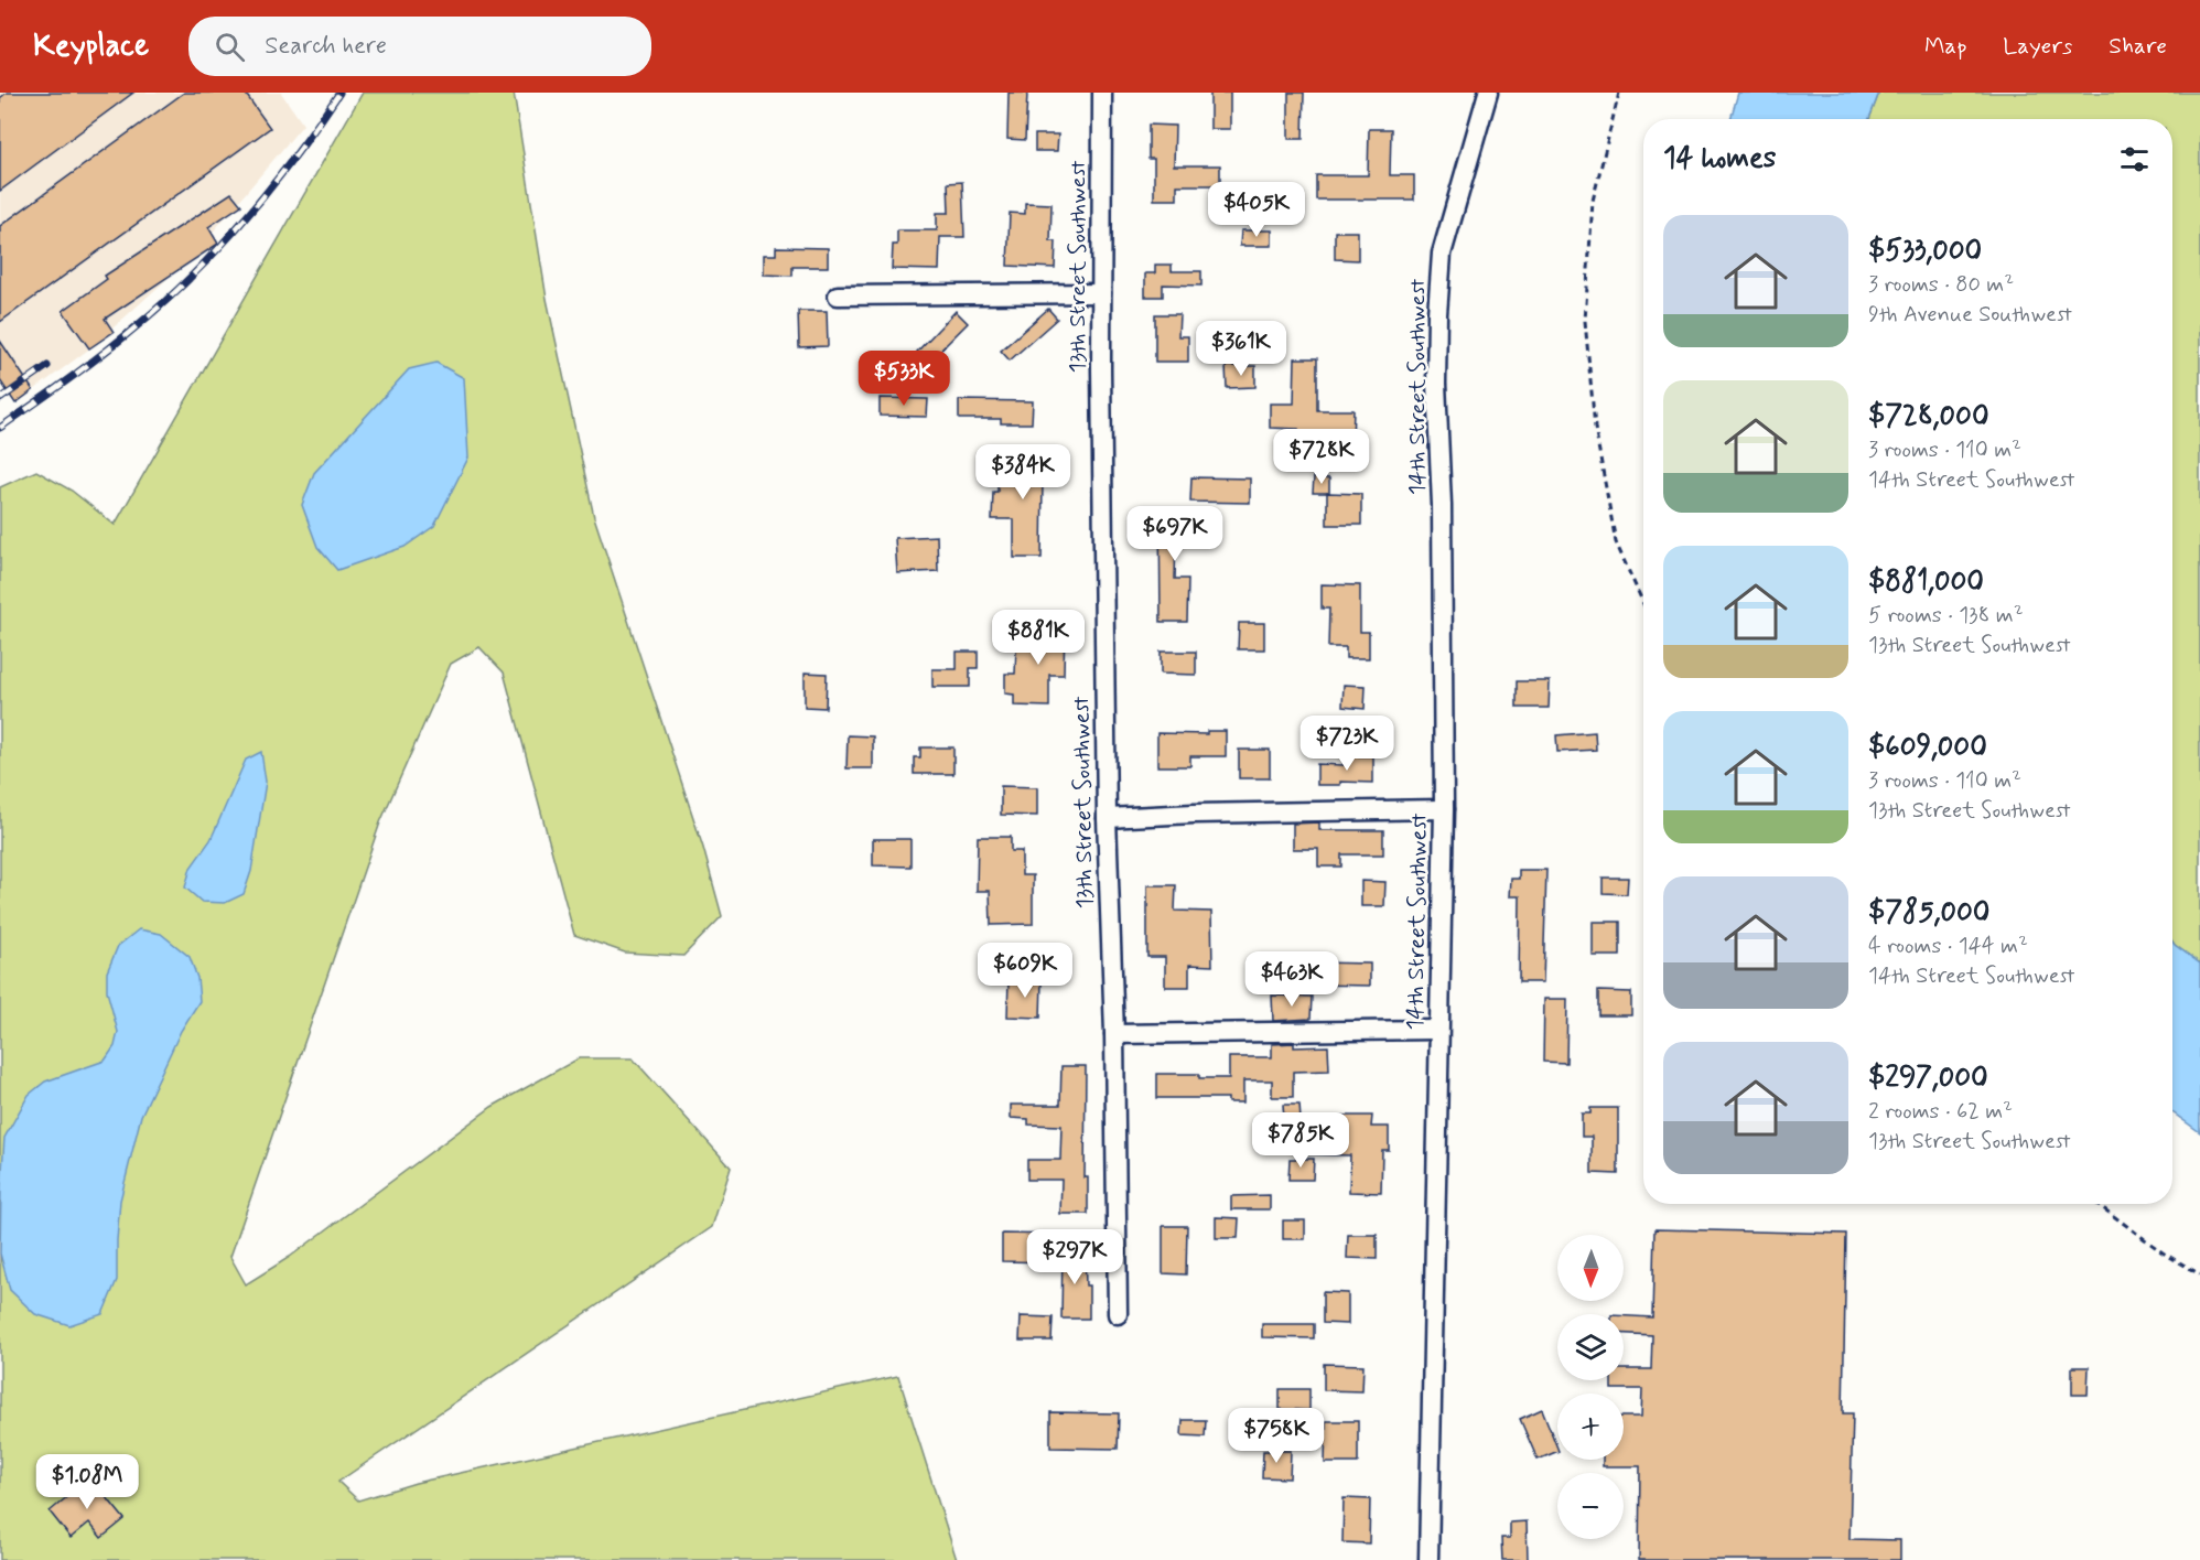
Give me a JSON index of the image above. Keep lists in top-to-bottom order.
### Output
{
  "streets": {
    "street": ["13th Street Southwest", "14th Street Southwest"]
  },
  "north": "bottom",
  "page": {
    "header": "Keyplace",
    "search": "Search here",
    "nav": ["Map", "Layers", "Share"],
    "heading": "14 homes",
    "price": [
      "$405K",
      "$361K",
      "$533K",
      "$728K",
      "$384K",
      "$697K",
      "$881K",
      "$723K",
      "$609K",
      "$463K",
      "$785K",
      "$297K",
      "$758K",
      "$1.08M"
    ],
    "list": [
      {
        "name": "$533,000",
        "note": "3 rooms · 80 m² · 9th Avenue Southwest"
      },
      {
        "name": "$728,000",
        "note": "3 rooms · 110 m² · 14th Street Southwest"
      },
      {
        "name": "$881,000",
        "note": "5 rooms · 138 m² · 13th Street Southwest"
      },
      {
        "name": "$609,000",
        "note": "3 rooms · 110 m² · 13th Street Southwest"
      },
      {
        "name": "$785,000",
        "note": "4 rooms · 144 m² · 14th Street Southwest"
      },
      {
        "name": "$297,000",
        "note": "2 rooms · 62 m² · 13th Street Southwest"
      }
    ],
    "map_buttons": ["+", "−"]
  }
}
